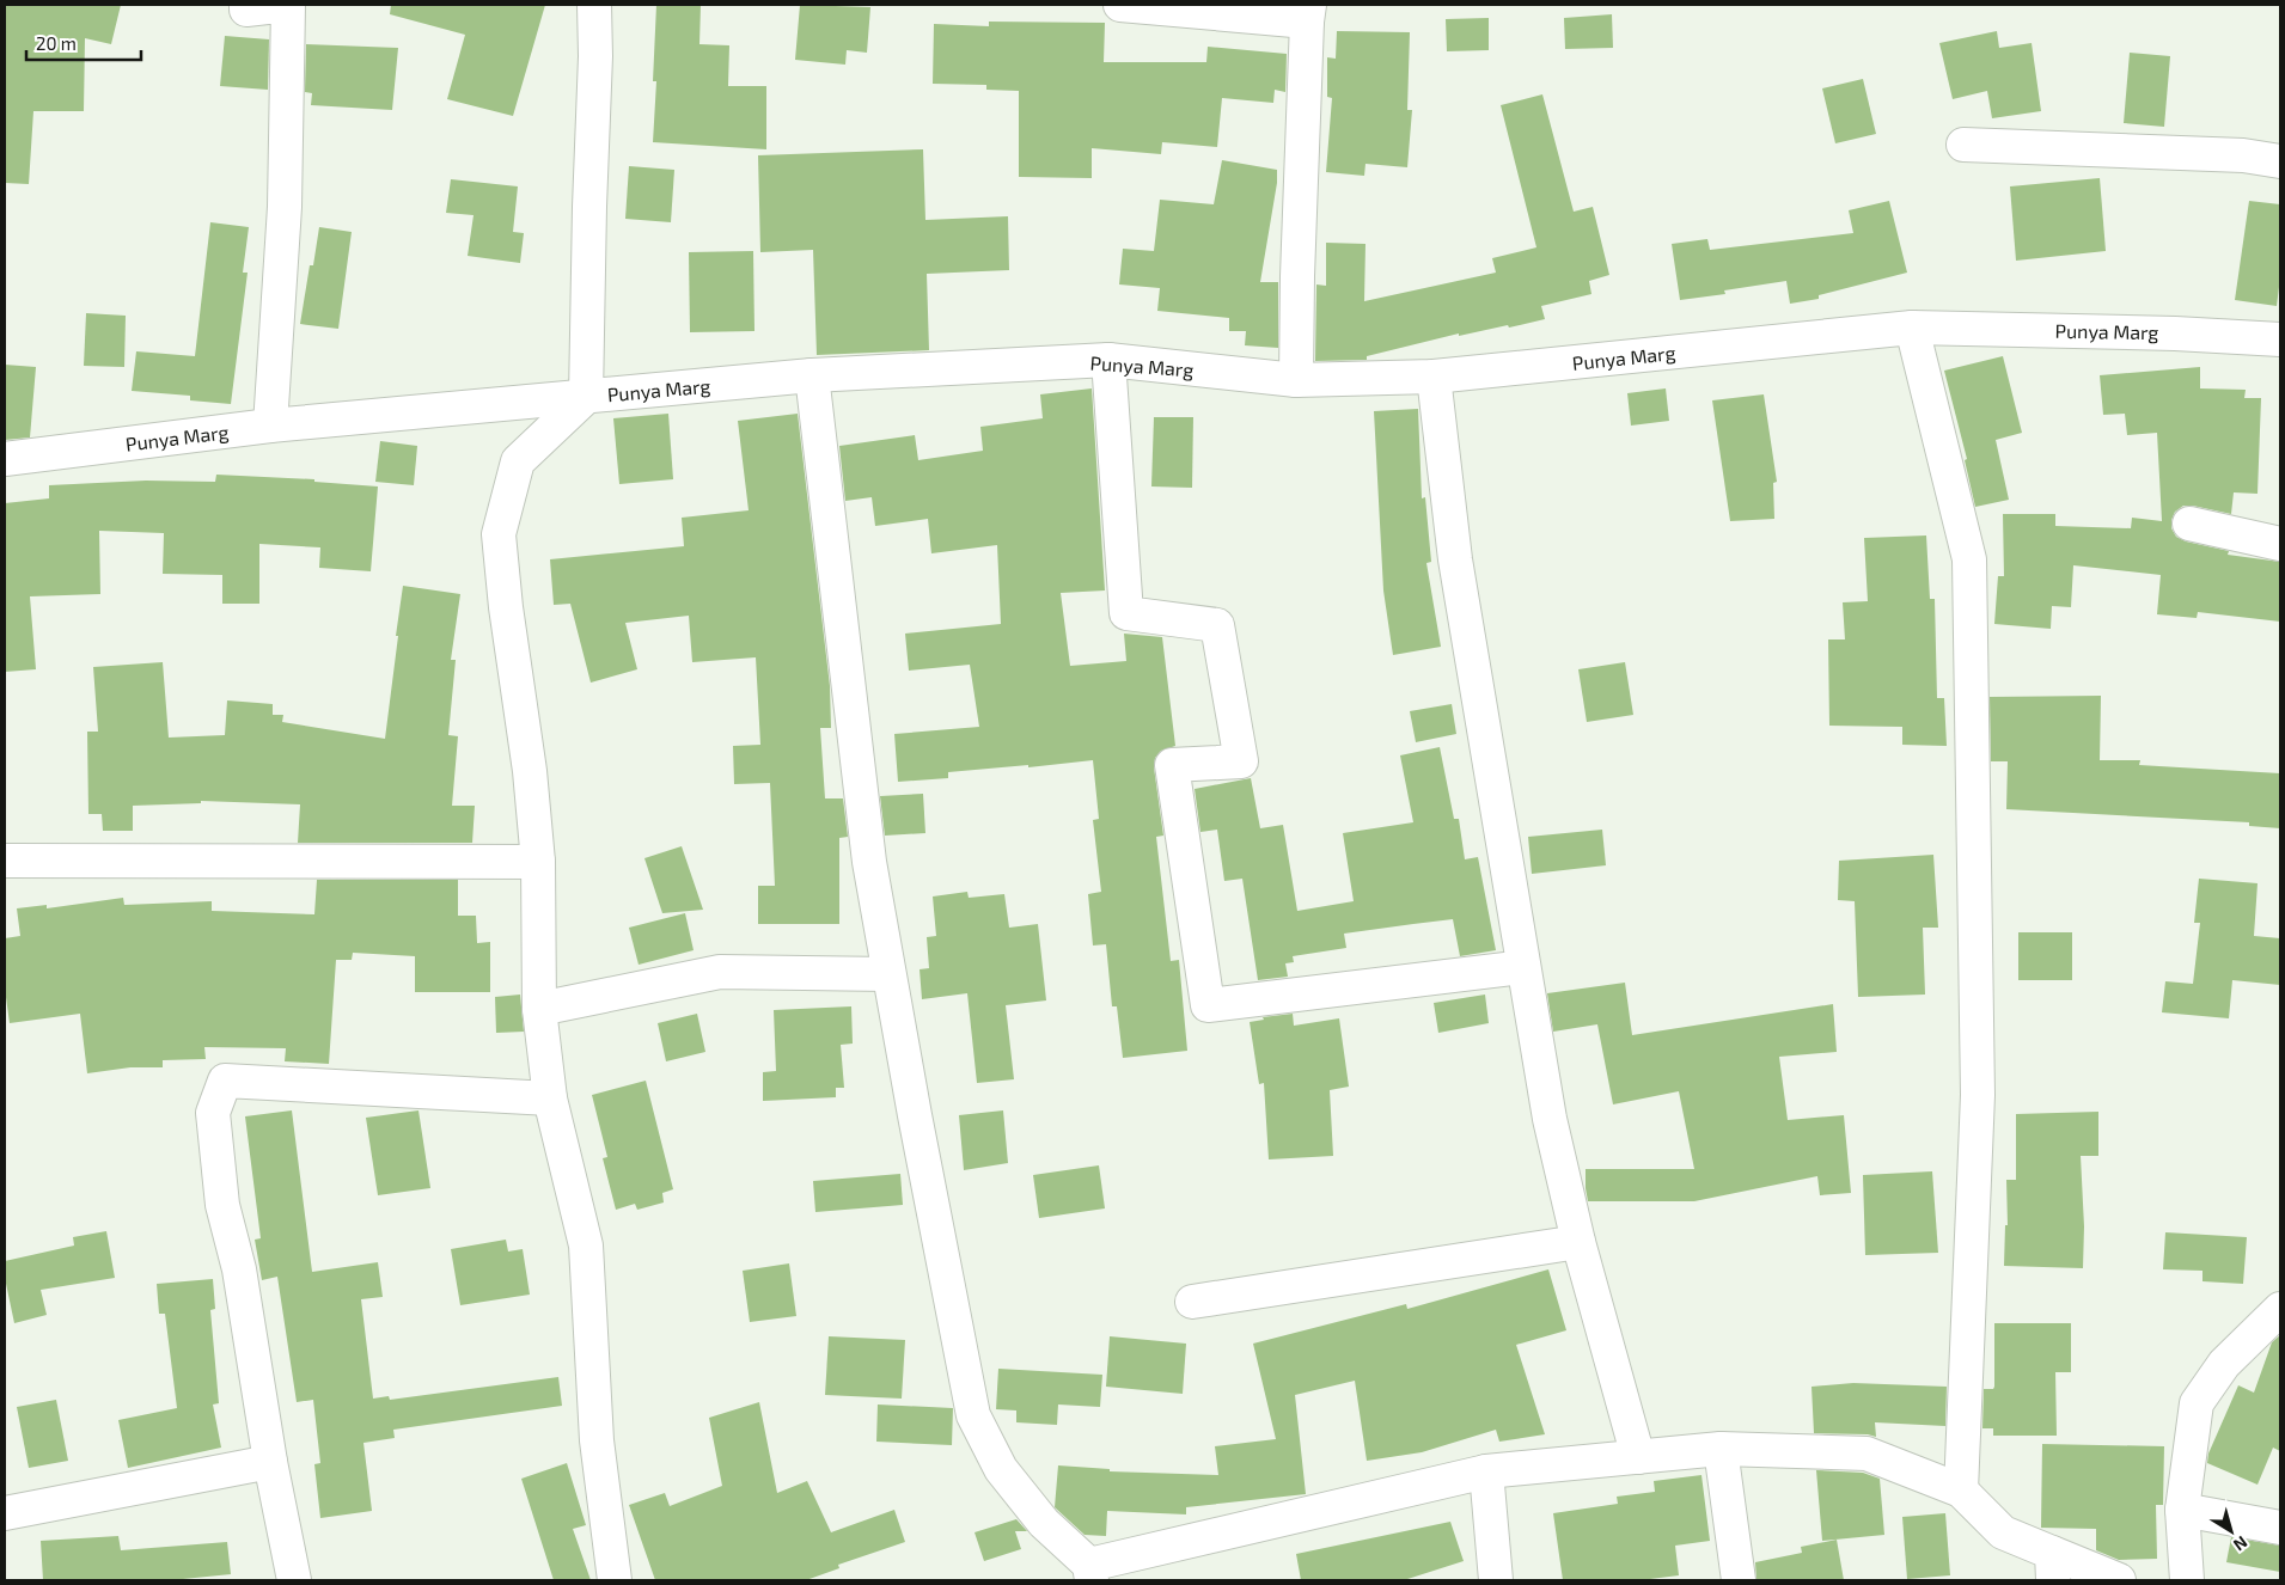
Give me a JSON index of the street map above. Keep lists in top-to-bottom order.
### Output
{
  "streets": {
    "street": ["Punya Marg"]
  },
  "scale_bar": "20 m",
  "north": "bottom right"
}
